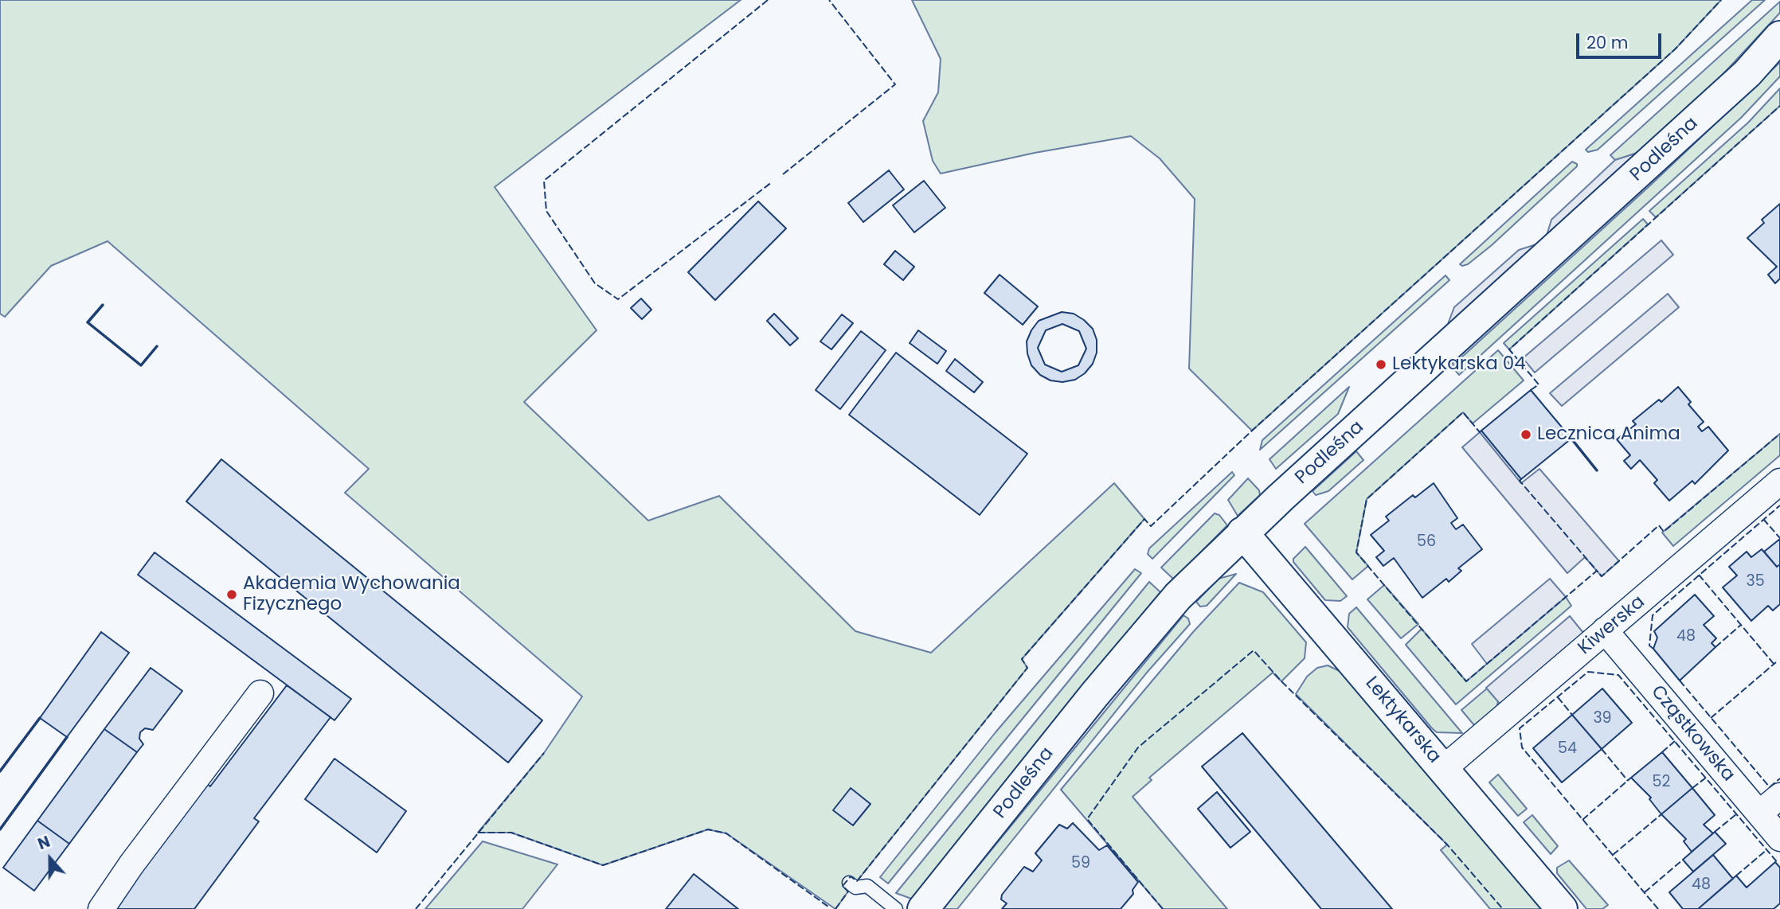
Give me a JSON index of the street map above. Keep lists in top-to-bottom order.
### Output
{
  "streets": {
    "street": [
      "Podleśna",
      "Kiwerska",
      "Lektykarska",
      "Cząstkowska"
    ]
  },
  "crossings": [
    ["Podleśna", "Lektykarska"],
    ["Kiwerska", "Lektykarska"],
    ["Kiwerska", "Cząstkowska"]
  ],
  "places": ["Lektykarska 04", "Lecznica Anima", "Akademia Wychowania Fizycznego"],
  "house_numbers": [
    "56",
    "35",
    "48",
    "39",
    "54",
    "52",
    "59",
    "48"
  ],
  "scale_bar": "20 m",
  "north": "top"
}
